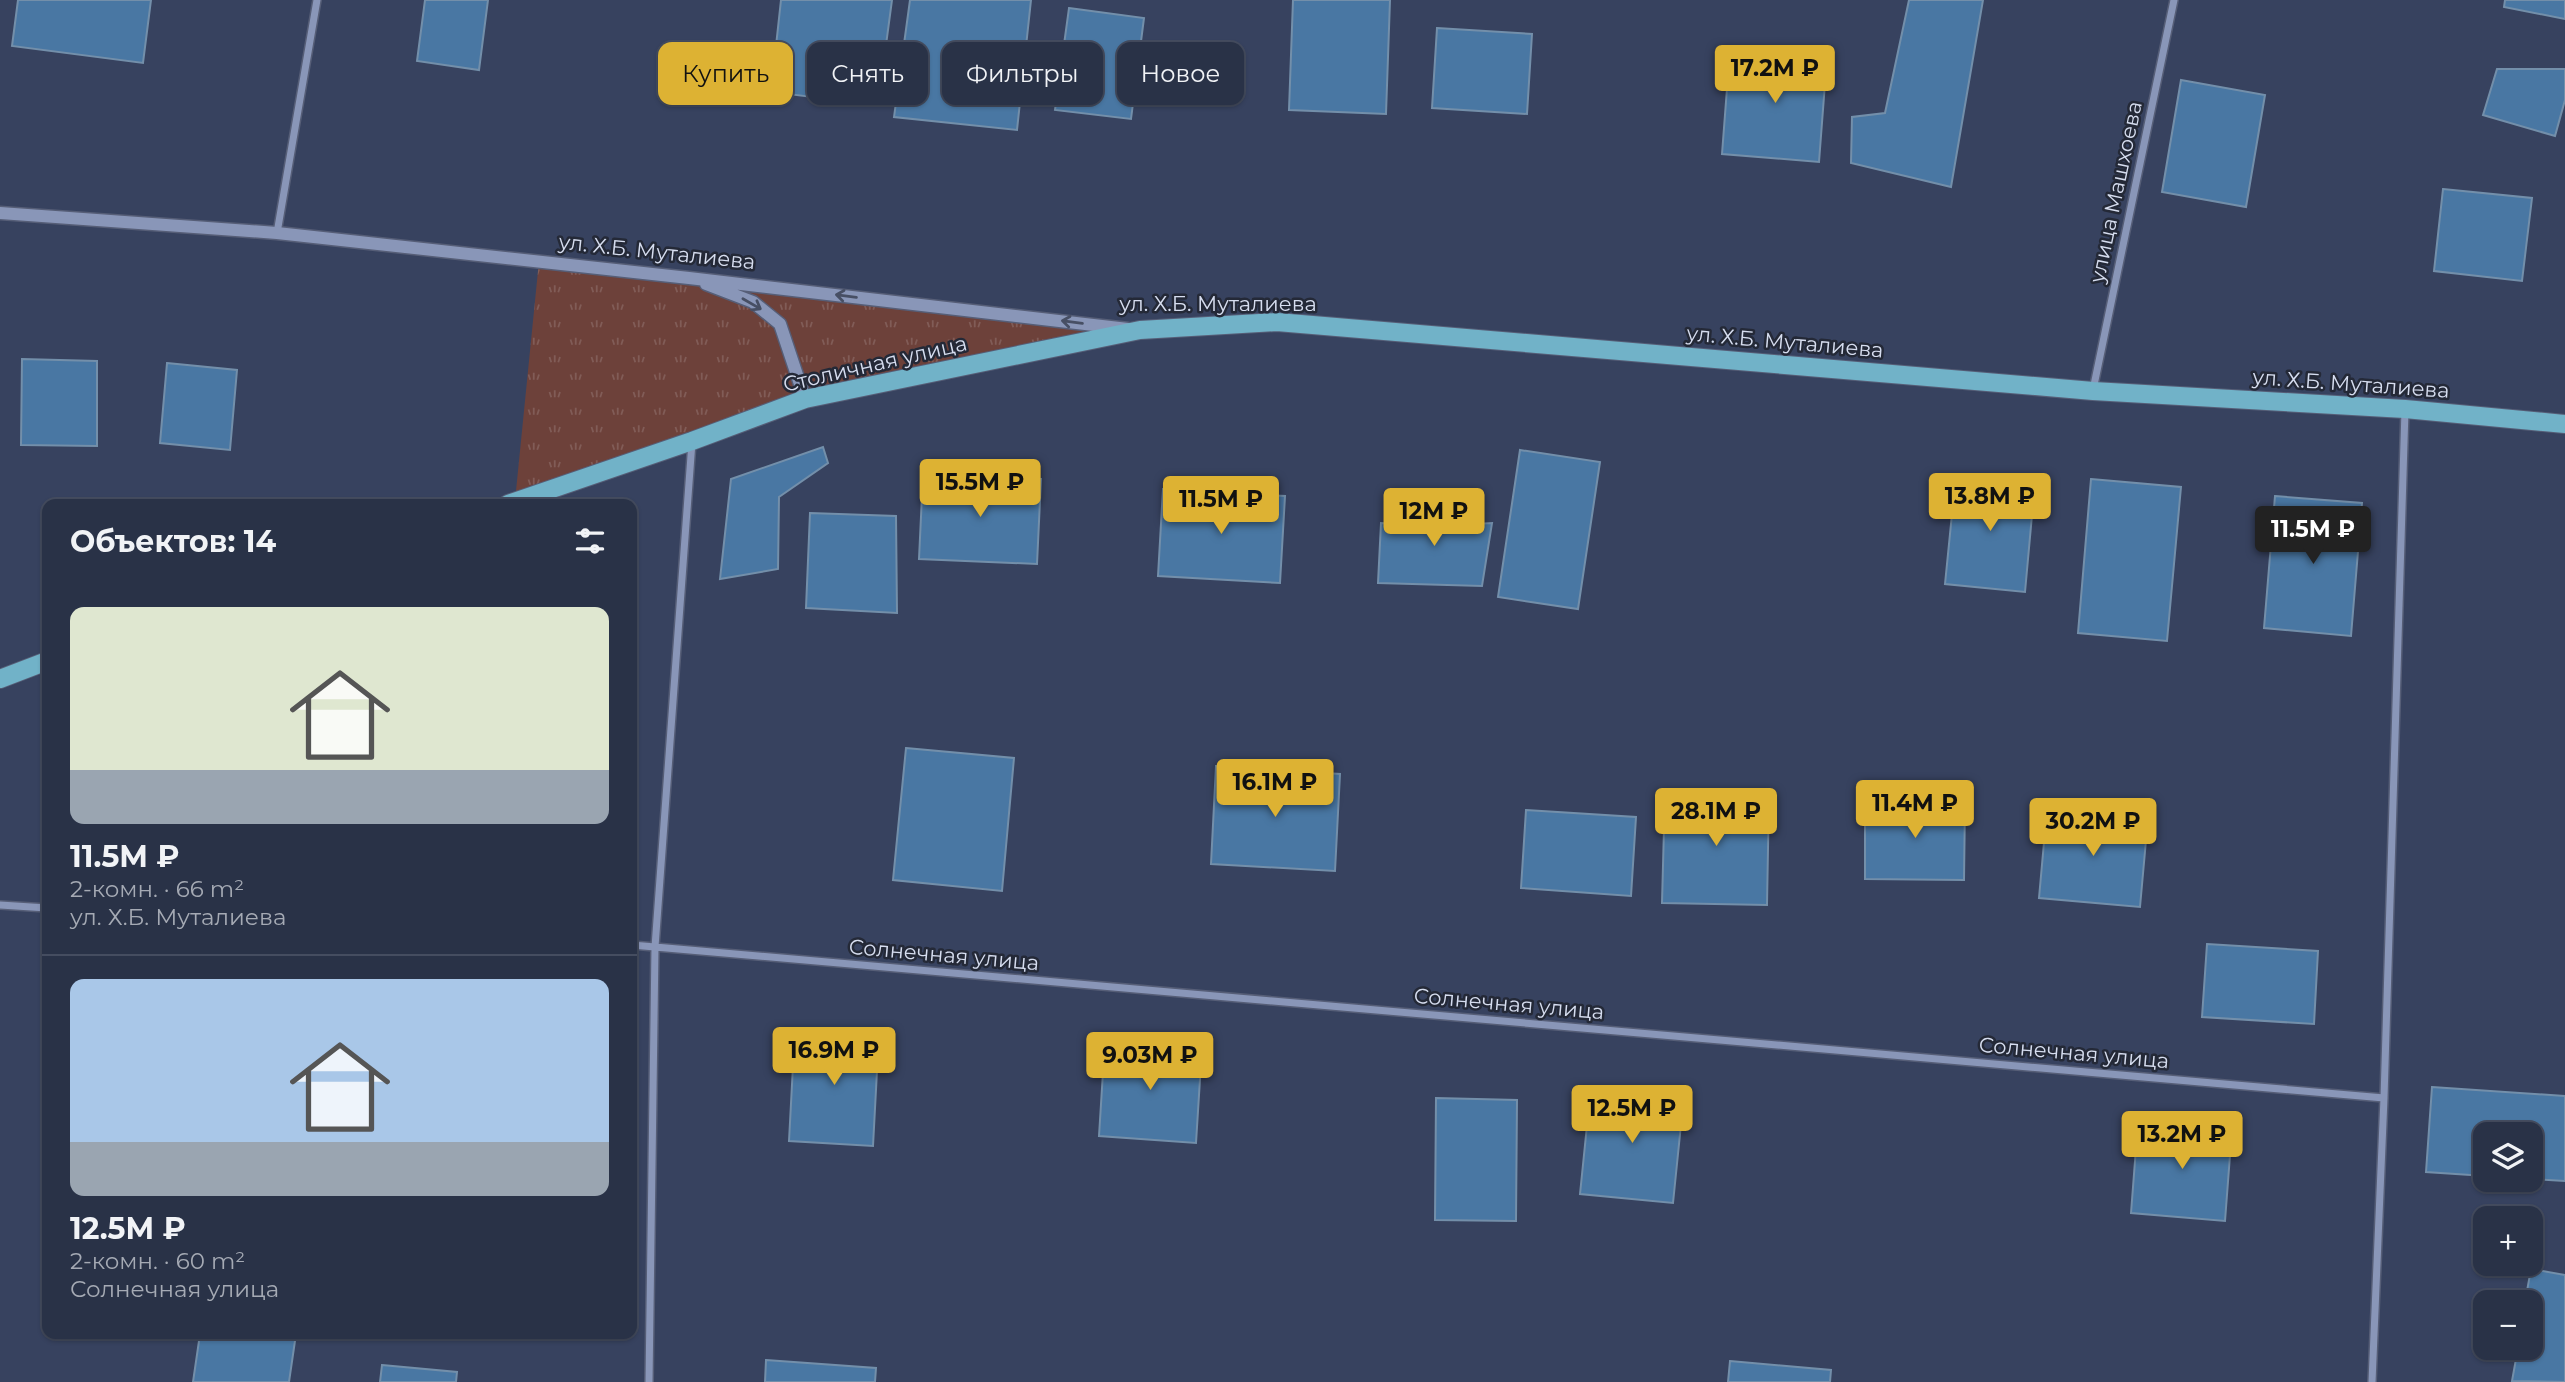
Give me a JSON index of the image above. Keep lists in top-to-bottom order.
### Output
{
  "streets": {
    "main road": ["ул. Х.Б. Муталиева", "Столичная улица"],
    "street": ["улица Машхоева", "Солнечная улица"]
  },
  "crossings": [
    ["улица Машхоева", "ул. Х.Б. Муталиева"],
    ["ул. Х.Б. Муталиева", "Столичная улица"]
  ],
  "page": {
    "chip": [
      "Купить",
      "Снять",
      "Фильтры",
      "Новое"
    ],
    "price": [
      "17.2M ₽",
      "15.5M ₽",
      "13.8M ₽",
      "11.5M ₽",
      "12M ₽",
      "11.5M ₽",
      "16.1M ₽",
      "11.4M ₽",
      "28.1M ₽",
      "30.2M ₽",
      "16.9M ₽",
      "9.03M ₽",
      "12.5M ₽",
      "13.2M ₽"
    ],
    "heading": "Объектов: 14",
    "list": [
      {
        "name": "11.5M ₽",
        "note": "2-комн. · 66 m² · ул. Х.Б. Муталиева"
      },
      {
        "name": "12.5M ₽",
        "note": "2-комн. · 60 m² · Солнечная улица"
      }
    ],
    "map_buttons": ["+", "−"]
  }
}
